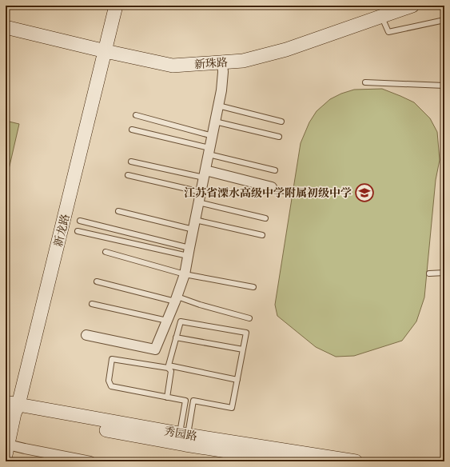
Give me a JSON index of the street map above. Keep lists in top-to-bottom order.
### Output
{
  "streets": {
    "street": ["新珠路", "新龙路", "秀园路"]
  },
  "crossings": [
    ["新珠路", "新龙路"],
    ["新龙路", "秀园路"]
  ],
  "places": {
    "school or university": ["江苏省溧水高级中学附属初级中学"]
  }
}
